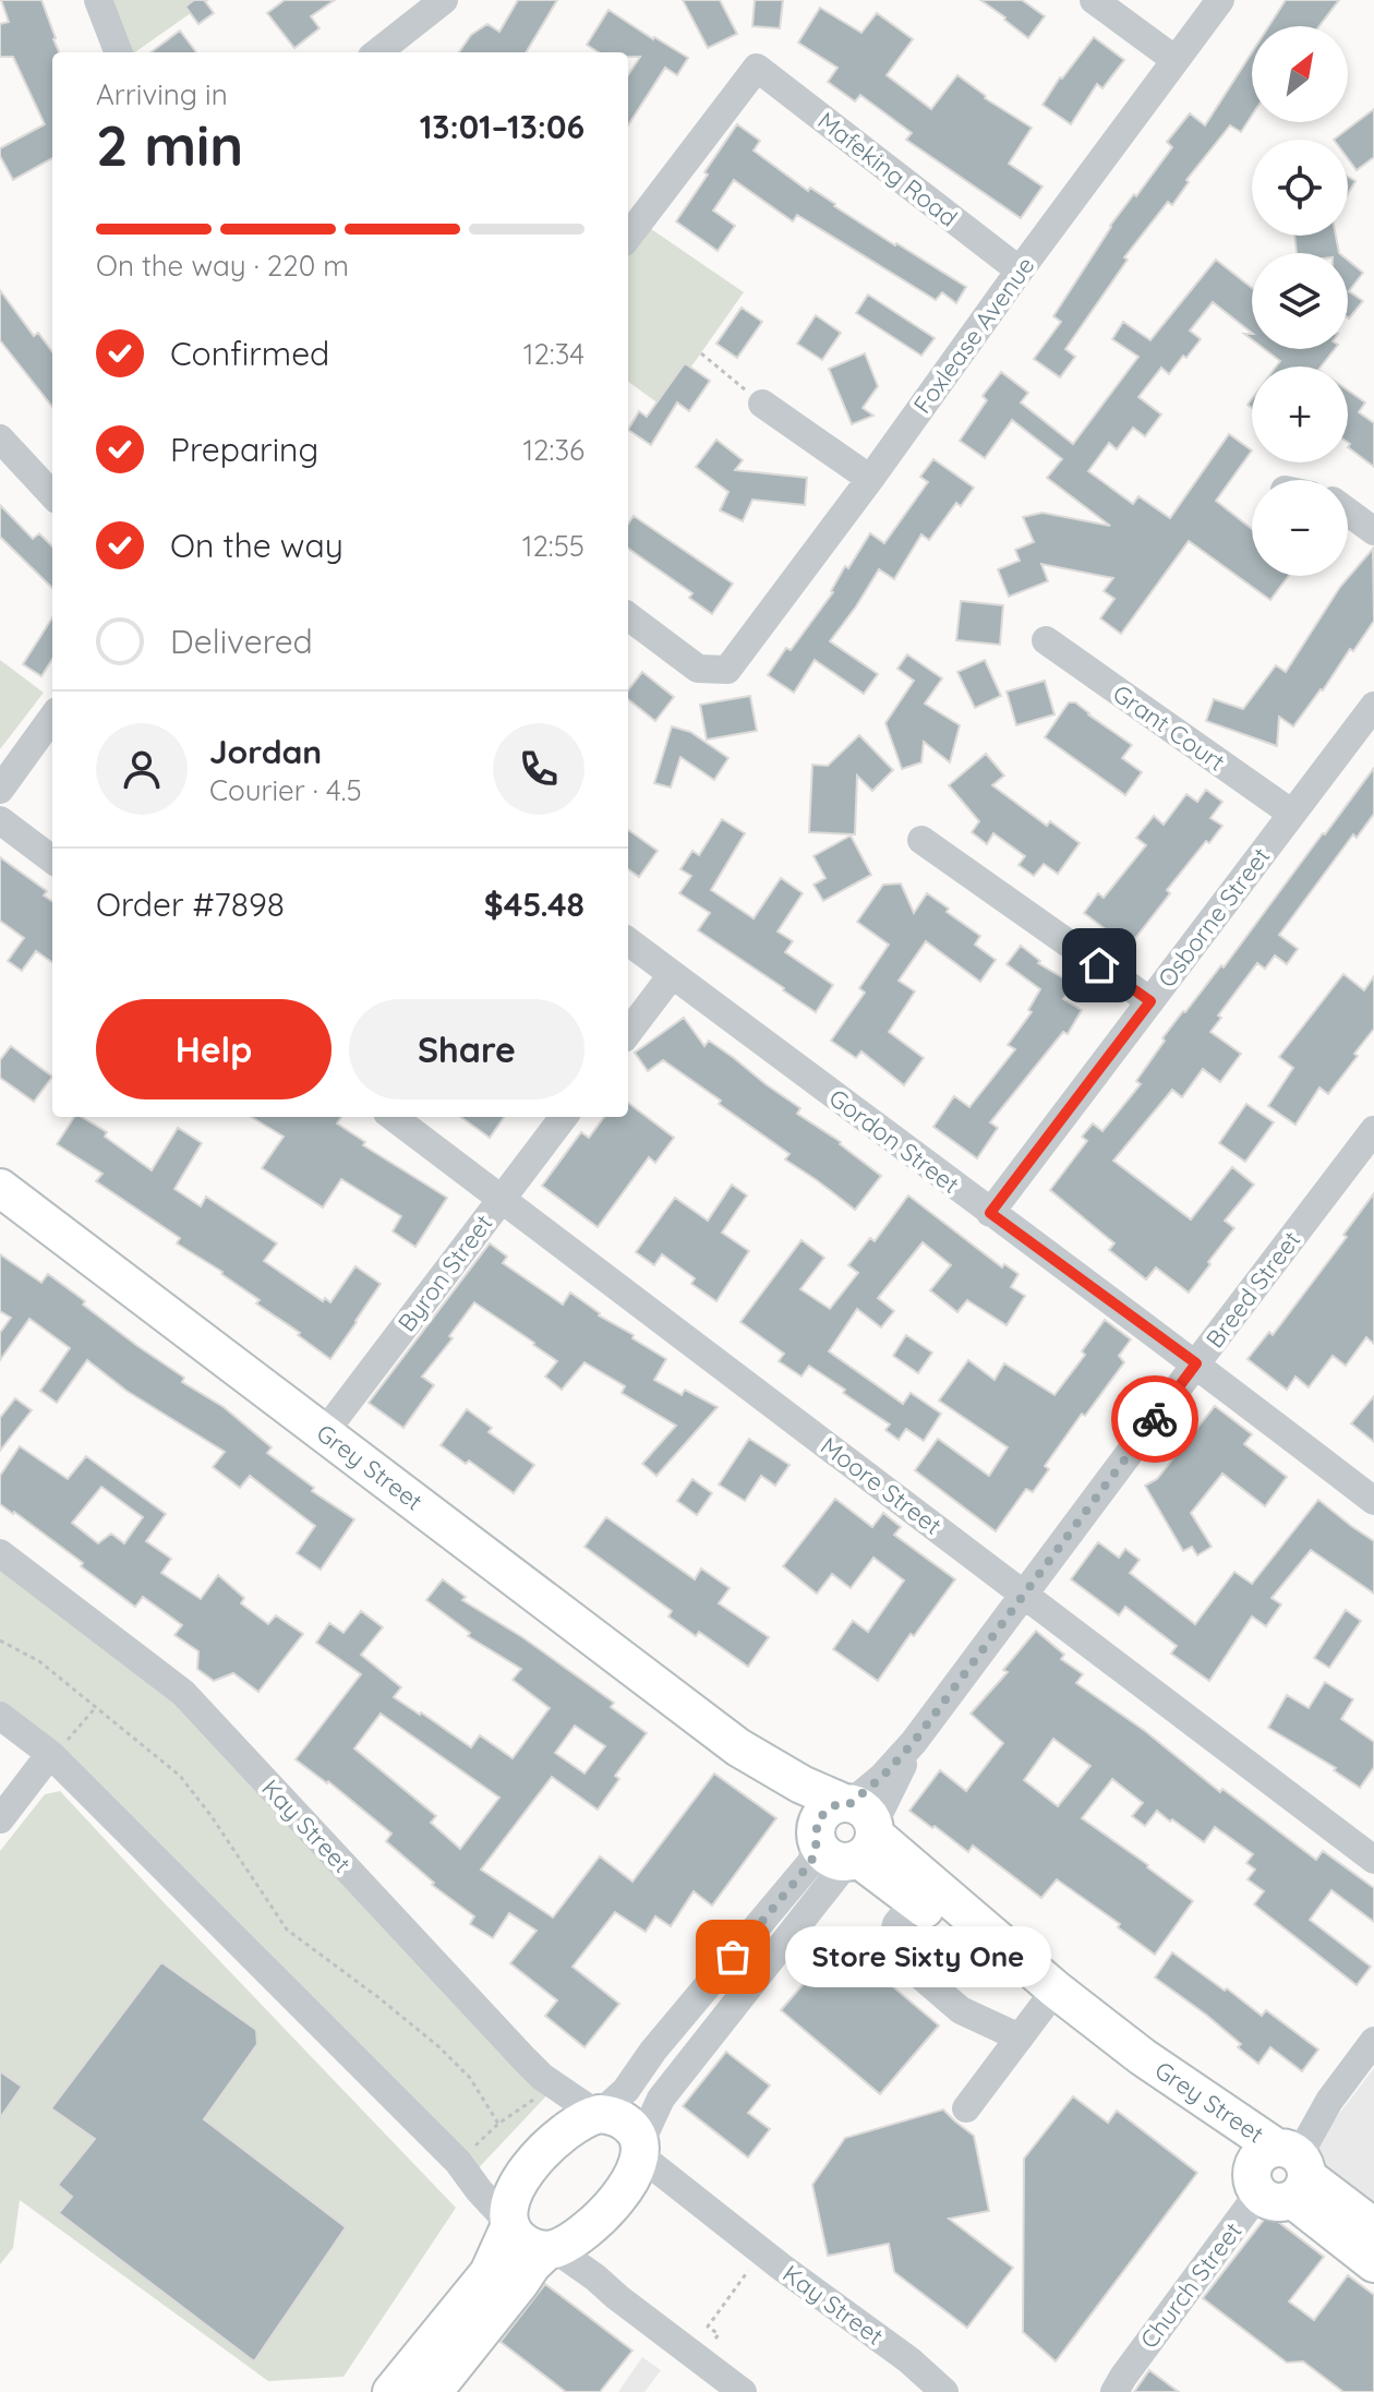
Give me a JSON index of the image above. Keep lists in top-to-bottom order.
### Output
{
  "streets": {
    "main road": ["Grey Street"],
    "street": [
      "Mafeking Road",
      "Foxlease Avenue",
      "Grant Court",
      "Osborne Street",
      "Gordon Street",
      "Byron Street",
      "Breed Street",
      "Moore Street",
      "Kay Street",
      "Church Street"
    ]
  },
  "crossings": [
    ["Mafeking Road", "Foxlease Avenue"],
    ["Grant Court", "Osborne Street"],
    ["Osborne Street", "Gordon Street"],
    ["Gordon Street", "Breed Street"],
    ["Byron Street", "Grey Street"],
    ["Byron Street", "Moore Street"],
    ["Breed Street", "Grey Street"],
    ["Breed Street", "Moore Street"],
    ["Breed Street", "Kay Street"],
    ["Grey Street", "Church Street"]
  ],
  "places": ["Store Sixty One"],
  "north": "top right",
  "page": {
    "map_buttons": ["+", "−"],
    "heading": ["2 min", "Arriving in", "13:01–13:06"],
    "panel": [
      "Jordan",
      "Courier · 4.5",
      "Order #7898",
      "$45.48"
    ],
    "bar": "On the way · 220 m",
    "list": [
      ["Confirmed", "12:34"],
      ["Preparing", "12:36"],
      ["On the way", "12:55"],
      "Delivered"
    ],
    "buttons": ["Help", "Share"],
    "bubble": "Store Sixty One"
  }
}
